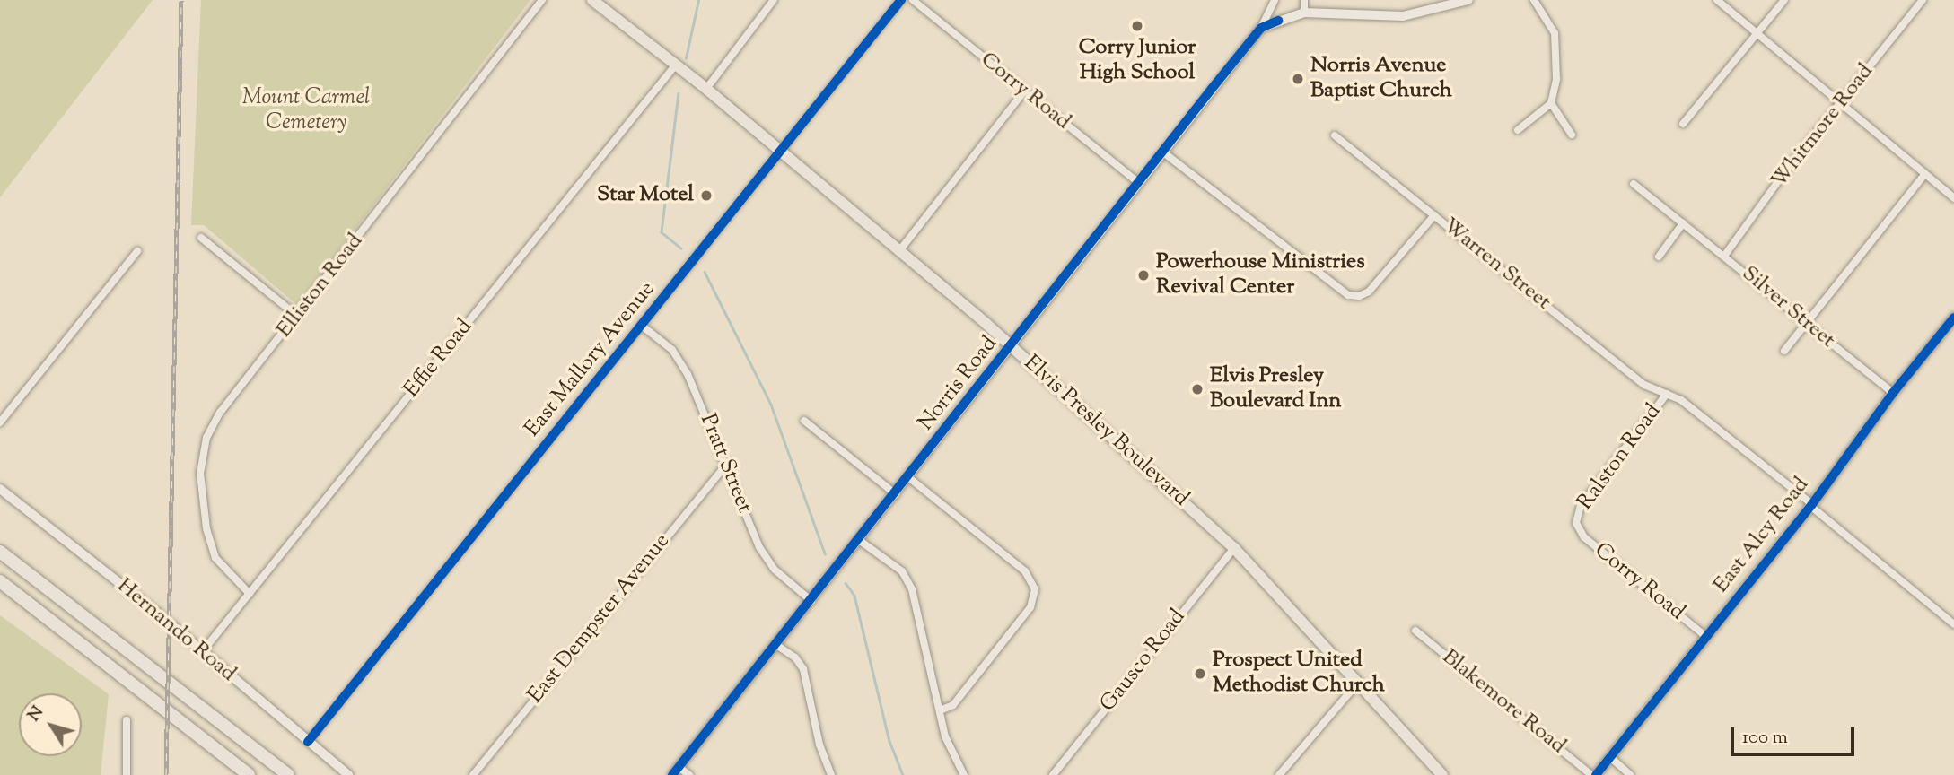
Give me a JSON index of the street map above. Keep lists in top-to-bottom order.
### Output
{
  "streets": {
    "main road": [
      "Norris Road",
      "Elvis Presley Boulevard",
      "East Alcy Road",
      "Hernando Road"
    ],
    "street": [
      "Corry Road",
      "Whitmore Road",
      "Warren Street",
      "Elliston Road",
      "Silver Street",
      "Effie Road",
      "East Mallory Avenue",
      "Ralston Road",
      "Pratt Street",
      "East Dempster Avenue",
      "Gausco Road",
      "Blakemore Road"
    ]
  },
  "crossings": [
    ["Corry Road", "Norris Road"],
    ["Corry Road", "Ralston Road"],
    ["Corry Road", "East Alcy Road"],
    ["Whitmore Road", "Silver Street"],
    ["Warren Street", "Norris Road"],
    ["Warren Street", "Ralston Road"],
    ["Warren Street", "East Alcy Road"],
    ["Elliston Road", "Effie Road"],
    ["Silver Street", "East Alcy Road"],
    ["Effie Road", "Elvis Presley Boulevard"],
    ["Effie Road", "Hernando Road"],
    ["East Mallory Avenue", "Elvis Presley Boulevard"],
    ["East Mallory Avenue", "Pratt Street"],
    ["East Mallory Avenue", "Hernando Road"],
    ["Norris Road", "Elvis Presley Boulevard"],
    ["Norris Road", "Pratt Street"],
    ["Elvis Presley Boulevard", "Gausco Road"],
    ["Pratt Street", "East Dempster Avenue"],
    ["East Alcy Road", "Blakemore Road"]
  ],
  "parks": ["Mount Carmel Cemetery"],
  "places": [
    "Corry Junior High School",
    "Norris Avenue Baptist Church",
    "Star Motel",
    "Powerhouse Ministries Revival Center",
    "Elvis Presley Boulevard Inn",
    "Prospect United Methodist Church"
  ],
  "scale_bar": "100 m",
  "north": "top left"
}
